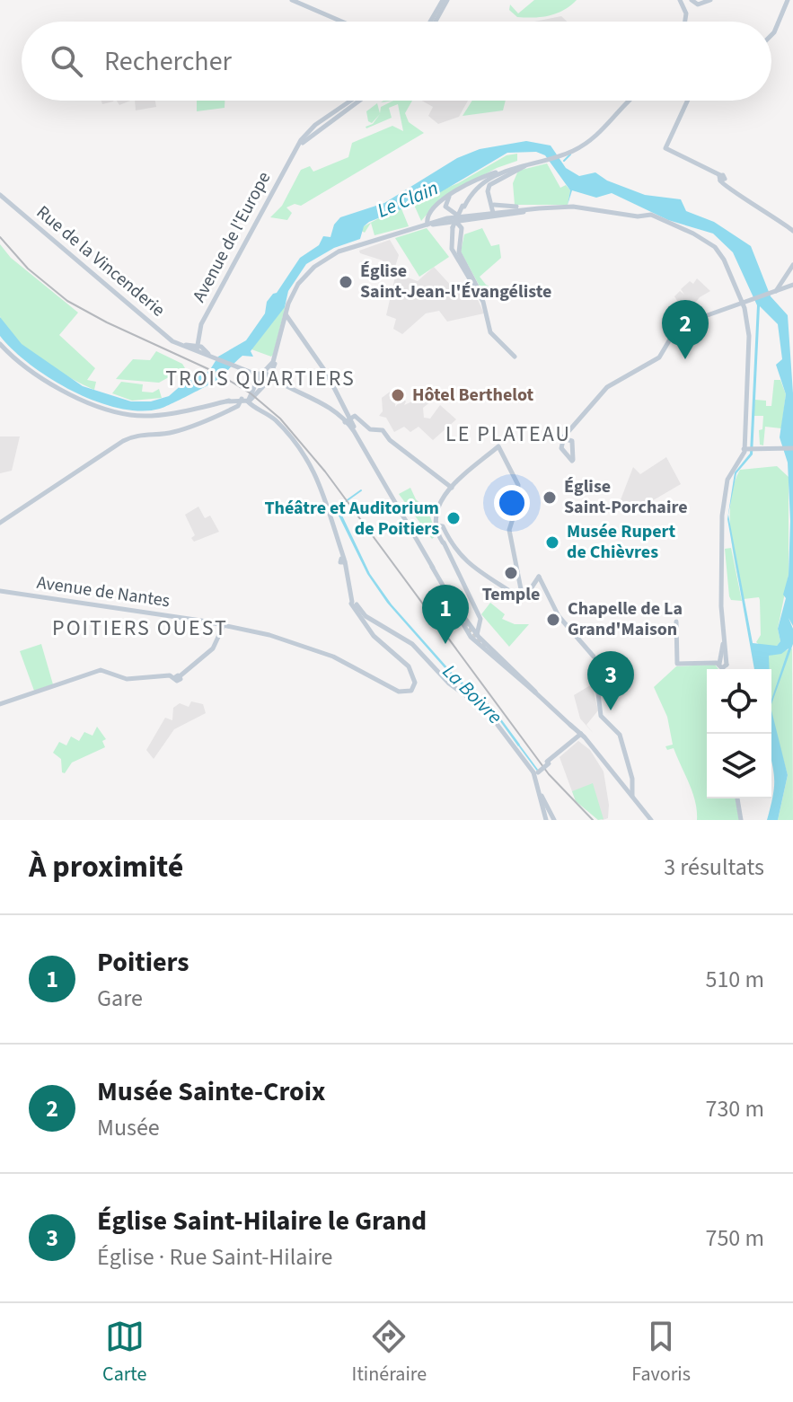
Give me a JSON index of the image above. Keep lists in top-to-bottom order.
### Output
{
  "streets": {
    "main road": ["Avenue de l'Europe", "Rue de la Vincenderie", "Avenue de Nantes"]
  },
  "crossings": [
    ["Avenue de l'Europe", "Rue de la Vincenderie"]
  ],
  "districts": ["TROIS QUARTIERS", "LE PLATEAU", "POITIERS OUEST"],
  "water": ["Le Clain", "La Boivre"],
  "places": [
    "Église Saint-Jean-l'Évangéliste",
    "Hôtel Berthelot",
    "Église Saint-Porchaire",
    "Théâtre et Auditorium de Poitiers",
    "Musée Rupert de Chièvres",
    "Temple",
    "Chapelle de La Grand'Maison"
  ],
  "page": {
    "search": "Rechercher",
    "pins": ["2", "1", "3"],
    "heading": ["À proximité", "3 résultats"],
    "list": [
      {
        "mark": "1",
        "name": "Poitiers",
        "note": "Gare",
        "value": "510 m"
      },
      {
        "mark": "2",
        "name": "Musée Sainte-Croix",
        "note": "Musée",
        "value": "730 m"
      },
      {
        "mark": "3",
        "name": "Église Saint-Hilaire le Grand",
        "note": "Église · Rue Saint-Hilaire",
        "value": "750 m"
      }
    ],
    "nav": ["Carte", "Itinéraire", "Favoris"]
  }
}
